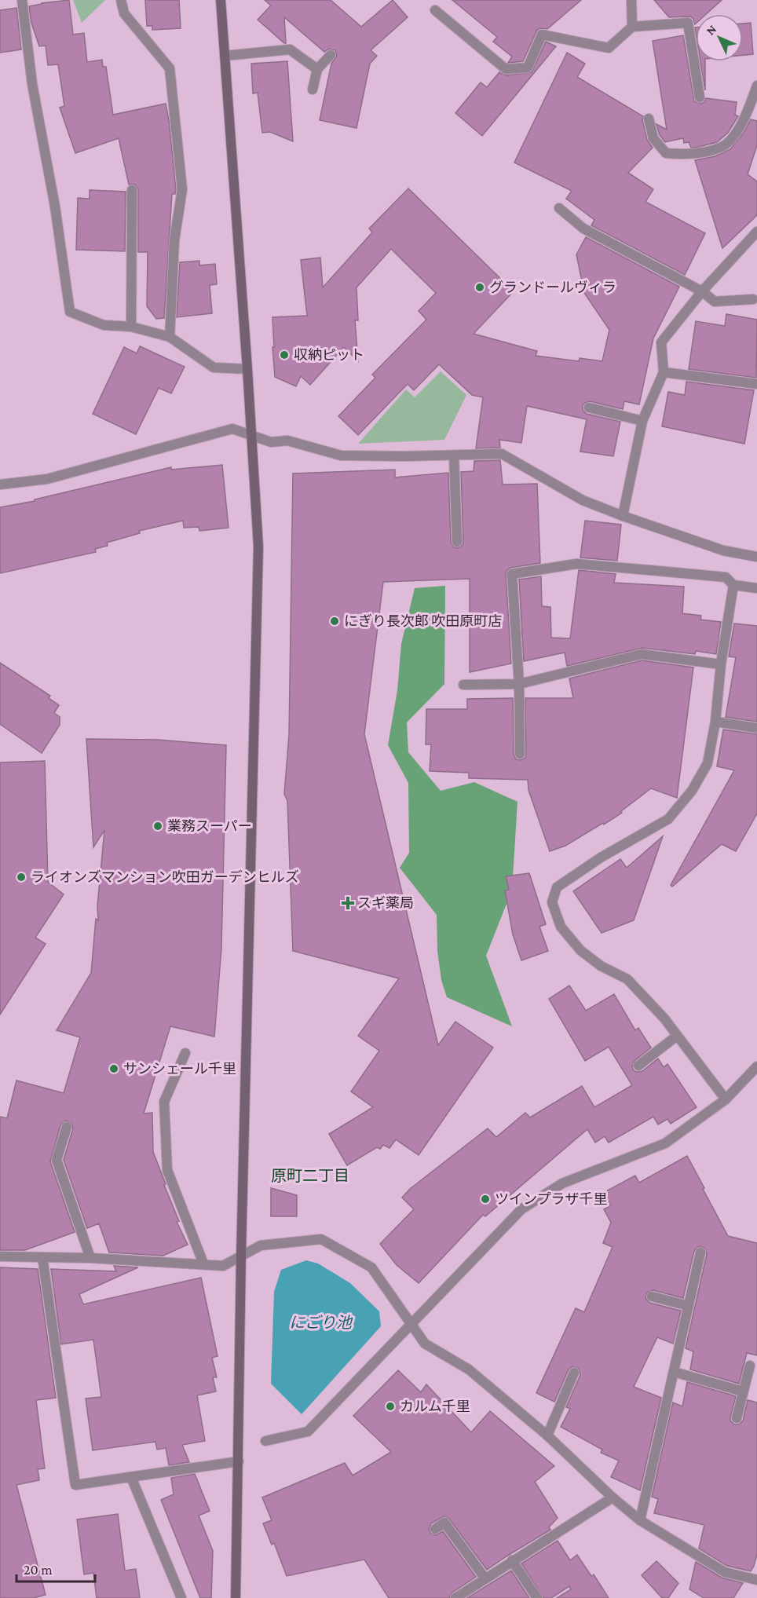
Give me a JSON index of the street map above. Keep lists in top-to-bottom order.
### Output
{
  "districts": ["原町二丁目"],
  "water": ["にごり池"],
  "places": {
    "other": [
      "グランドールヴィラ",
      "収納ピット",
      "にぎり長次郎 吹田原町店",
      "業務スーパー",
      "ライオンズマンション吹田ガーデンヒルズ",
      "サンシェール千里",
      "ツインプラザ千里",
      "カルム千里"
    ],
    "health": ["スギ薬局"]
  },
  "scale_bar": "20 m",
  "north": "top left"
}
